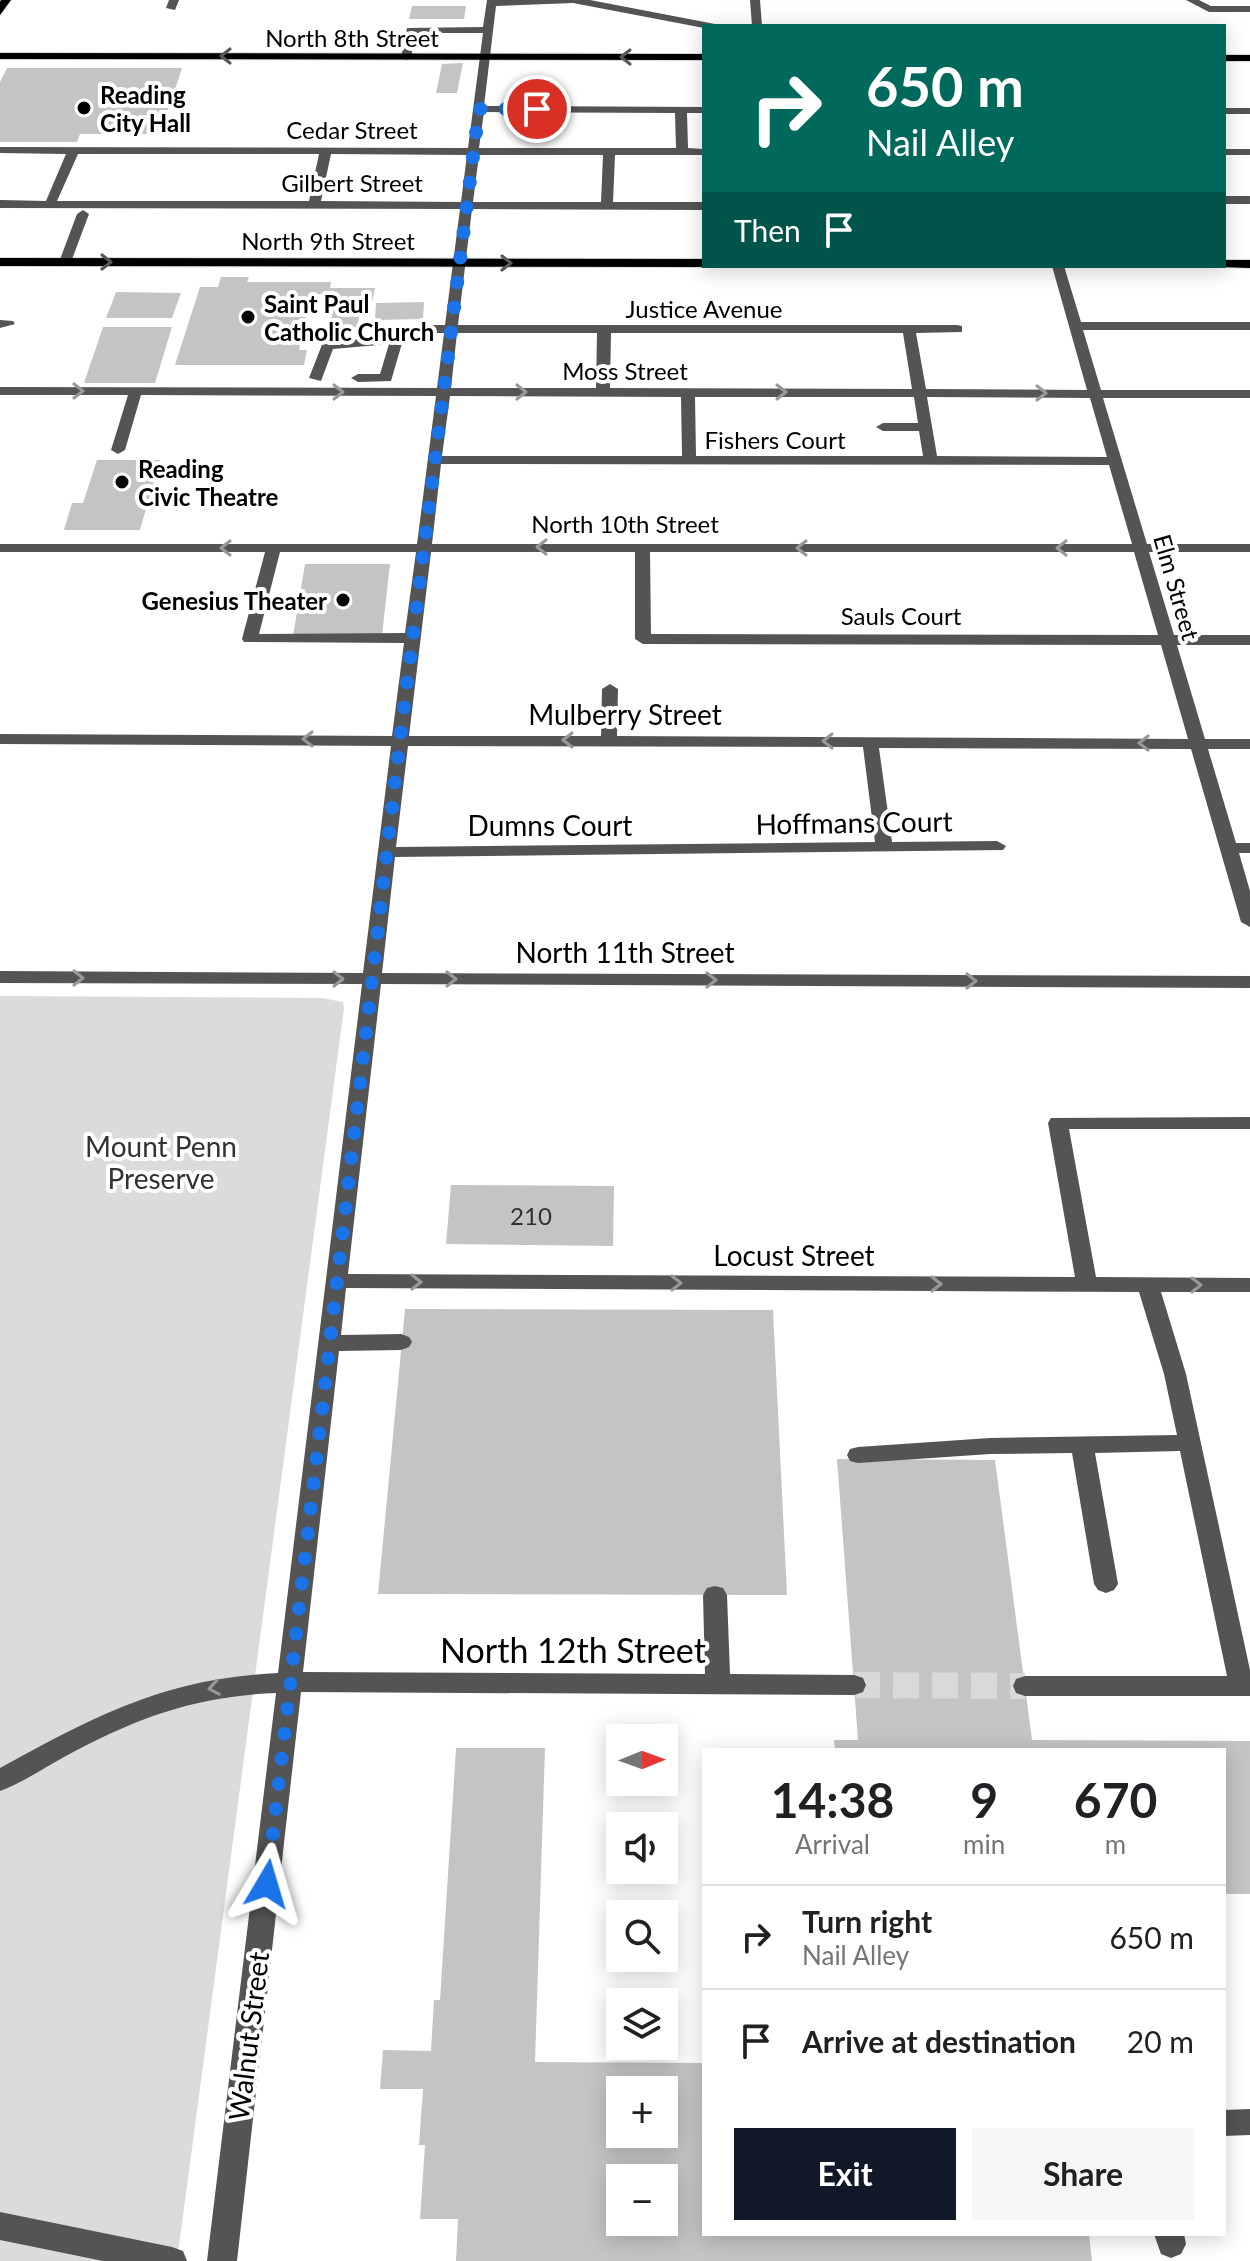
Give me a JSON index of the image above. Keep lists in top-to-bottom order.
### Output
{
  "streets": {
    "main road": ["North 8th Street", "North 9th Street"],
    "street": [
      "Cedar Street",
      "Gilbert Street",
      "Justice Avenue",
      "Moss Street",
      "Fishers Court",
      "North 10th Street",
      "Elm Street",
      "Sauls Court",
      "Mulberry Street",
      "Hoffmans Court",
      "Dumns Court",
      "North 11th Street",
      "Locust Street",
      "North 12th Street",
      "Walnut Street"
    ]
  },
  "crossings": [
    ["North 8th Street", "Walnut Street"],
    ["Cedar Street", "Walnut Street"],
    ["Gilbert Street", "Walnut Street"],
    ["North 9th Street", "Walnut Street"],
    ["Justice Avenue", "Walnut Street"],
    ["Moss Street", "Elm Street"],
    ["Moss Street", "Walnut Street"],
    ["Fishers Court", "Elm Street"],
    ["Fishers Court", "Walnut Street"],
    ["North 10th Street", "Elm Street"],
    ["North 10th Street", "Sauls Court"],
    ["North 10th Street", "Walnut Street"],
    ["Elm Street", "Sauls Court"],
    ["Elm Street", "Mulberry Street"],
    ["Mulberry Street", "Walnut Street"],
    ["Hoffmans Court", "Dumns Court"],
    ["Dumns Court", "Walnut Street"],
    ["North 11th Street", "Walnut Street"],
    ["Locust Street", "Walnut Street"],
    ["North 12th Street", "Walnut Street"]
  ],
  "one_way": [
    "North 8th Street",
    "North 9th Street",
    "Moss Street",
    "North 10th Street",
    "Mulberry Street",
    "North 11th Street",
    "North 12th Street"
  ],
  "parks": ["Mount Penn Preserve"],
  "places": [
    "Reading City Hall",
    "Saint Paul Catholic Church",
    "Reading Civic Theatre",
    "Genesius Theater"
  ],
  "house_numbers": ["210"],
  "north": "right",
  "page": {
    "turn": ["650 m", "Nail Alley"],
    "then": "Then",
    "map_buttons": ["+", "−"],
    "eta": [
      "14:38",
      "Arrival",
      "9",
      "min",
      "670",
      "m"
    ],
    "list": [
      {
        "name": "Turn right",
        "note": "Nail Alley",
        "value": "650 m"
      },
      {
        "name": "Arrive at destination",
        "value": "20 m"
      }
    ],
    "buttons": ["Exit", "Share"]
  }
}
